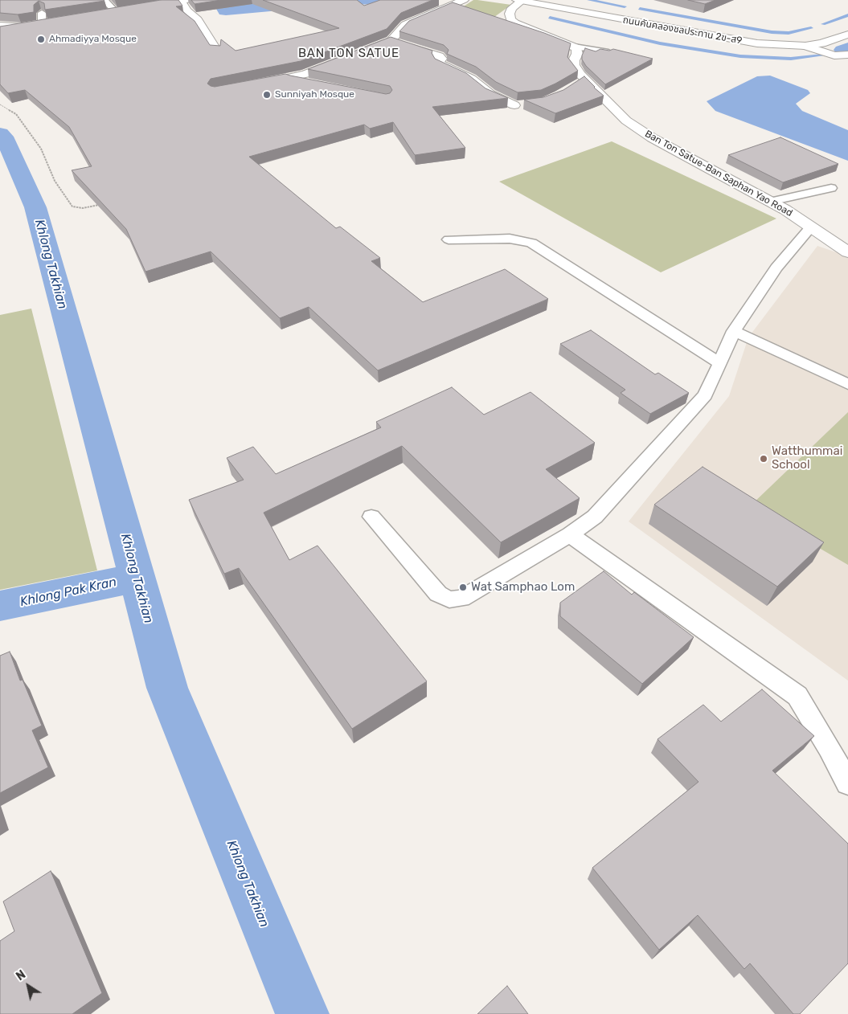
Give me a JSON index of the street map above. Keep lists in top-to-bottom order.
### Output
{
  "streets": {
    "street": ["ถนนคันคลองชลประทาน 2ข-ส9", "Ban Ton Satue-Ban Saphan Yao Road"]
  },
  "districts": ["BAN TON SATUE"],
  "water": ["Khlong Takhian", "Khlong Pak Kran"],
  "places": [
    "Ahmadiyya Mosque",
    "Sunniyah Mosque",
    "Watthummai School",
    "Wat Samphao Lom"
  ],
  "north": "top left"
}
